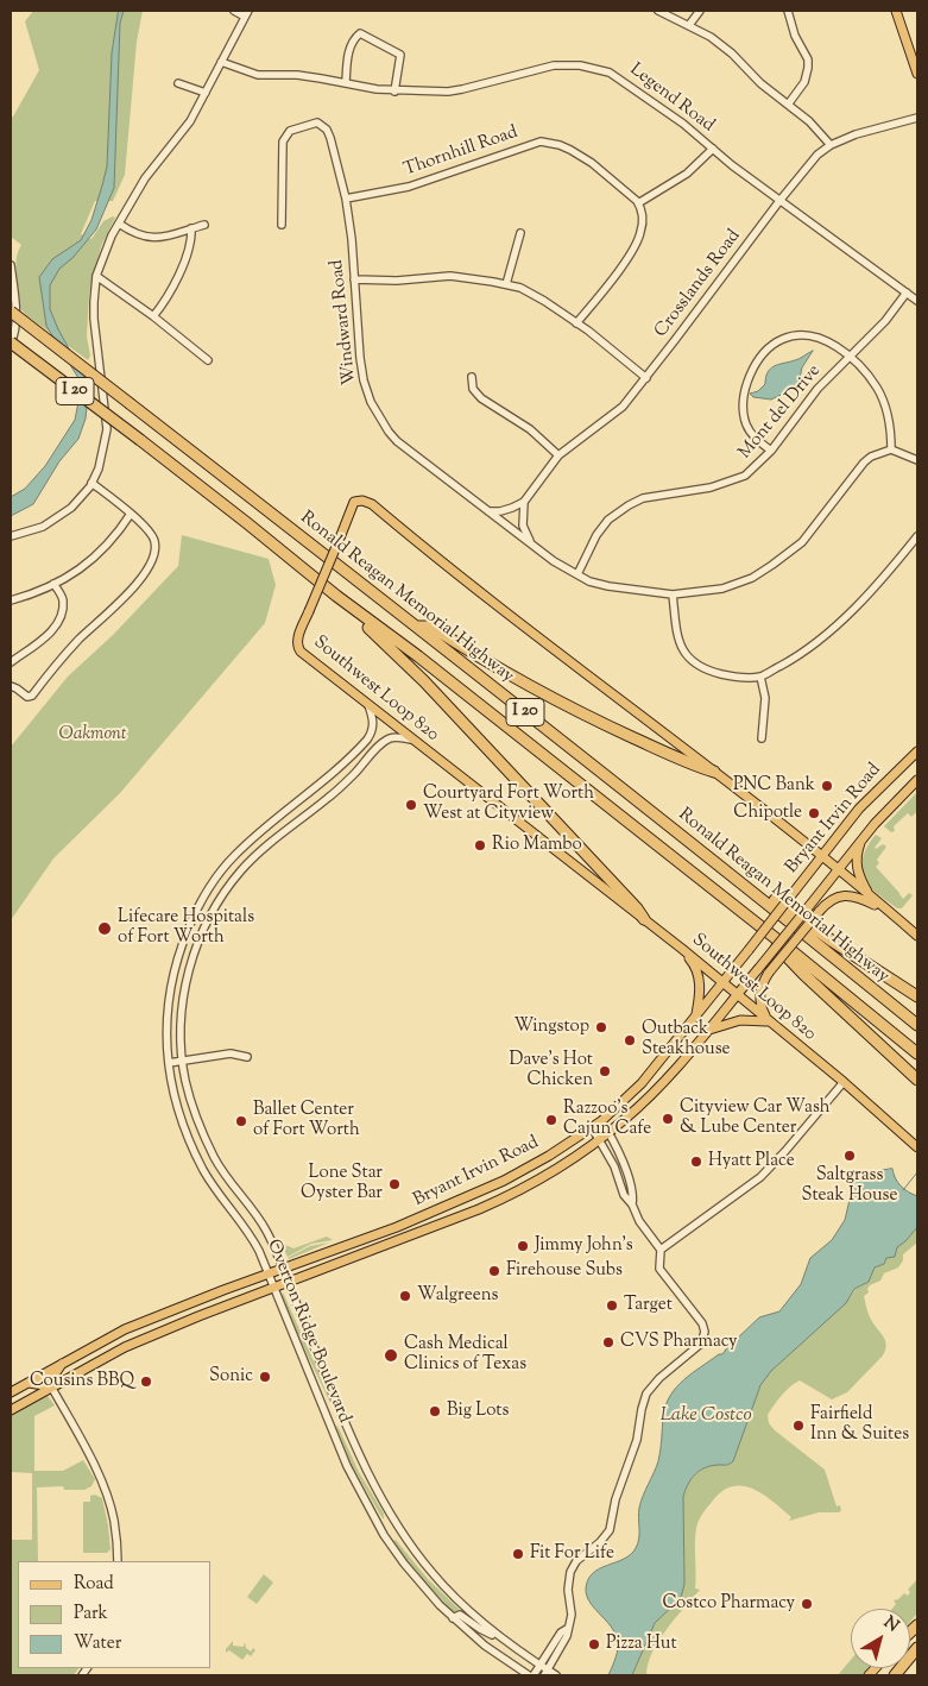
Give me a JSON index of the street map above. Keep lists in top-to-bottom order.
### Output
{
  "streets": {
    "highway": ["I 20", "Ronald Reagan Memorial Highway"],
    "main road": ["Southwest Loop 820", "Bryant Irvin Road"],
    "street": [
      "Legend Road",
      "Thornhill Road",
      "Crosslands Road",
      "Windward Road",
      "Mont del Drive",
      "Overton Ridge Boulevard"
    ]
  },
  "crossings": [
    ["Legend Road", "Crosslands Road"],
    ["Legend Road", "Mont del Drive"],
    ["Thornhill Road", "Windward Road"],
    ["Windward Road", "Mont del Drive"],
    ["Southwest Loop 820", "Bryant Irvin Road"],
    ["Southwest Loop 820", "Overton Ridge Boulevard"],
    ["Bryant Irvin Road", "Overton Ridge Boulevard"]
  ],
  "water": ["Lake Costco"],
  "parks": ["Oakmont"],
  "places": [
    "PNC Bank",
    "Courtyard Fort Worth West at Cityview",
    "Chipotle",
    "Rio Mambo",
    "Lifecare Hospitals of Fort Worth",
    "Wingstop",
    "Outback Steakhouse",
    "Dave's Hot Chicken",
    "Cityview Car Wash & Lube Center",
    "Razzoo’s Cajun Cafe",
    "Ballet Center of Fort Worth",
    "Saltgrass Steak House",
    "Hyatt Place",
    "Lone Star Oyster Bar",
    "Jimmy John's",
    "Firehouse Subs",
    "Walgreens",
    "Target",
    "CVS Pharmacy",
    "Cash Medical Clinics of Texas",
    "Sonic",
    "Cousins BBQ",
    "Big Lots",
    "Fairfield Inn & Suites",
    "Fit For Life",
    "Costco Pharmacy",
    "Pizza Hut"
  ],
  "legend": ["Road", "Park", "Water"],
  "north": "top right"
}
